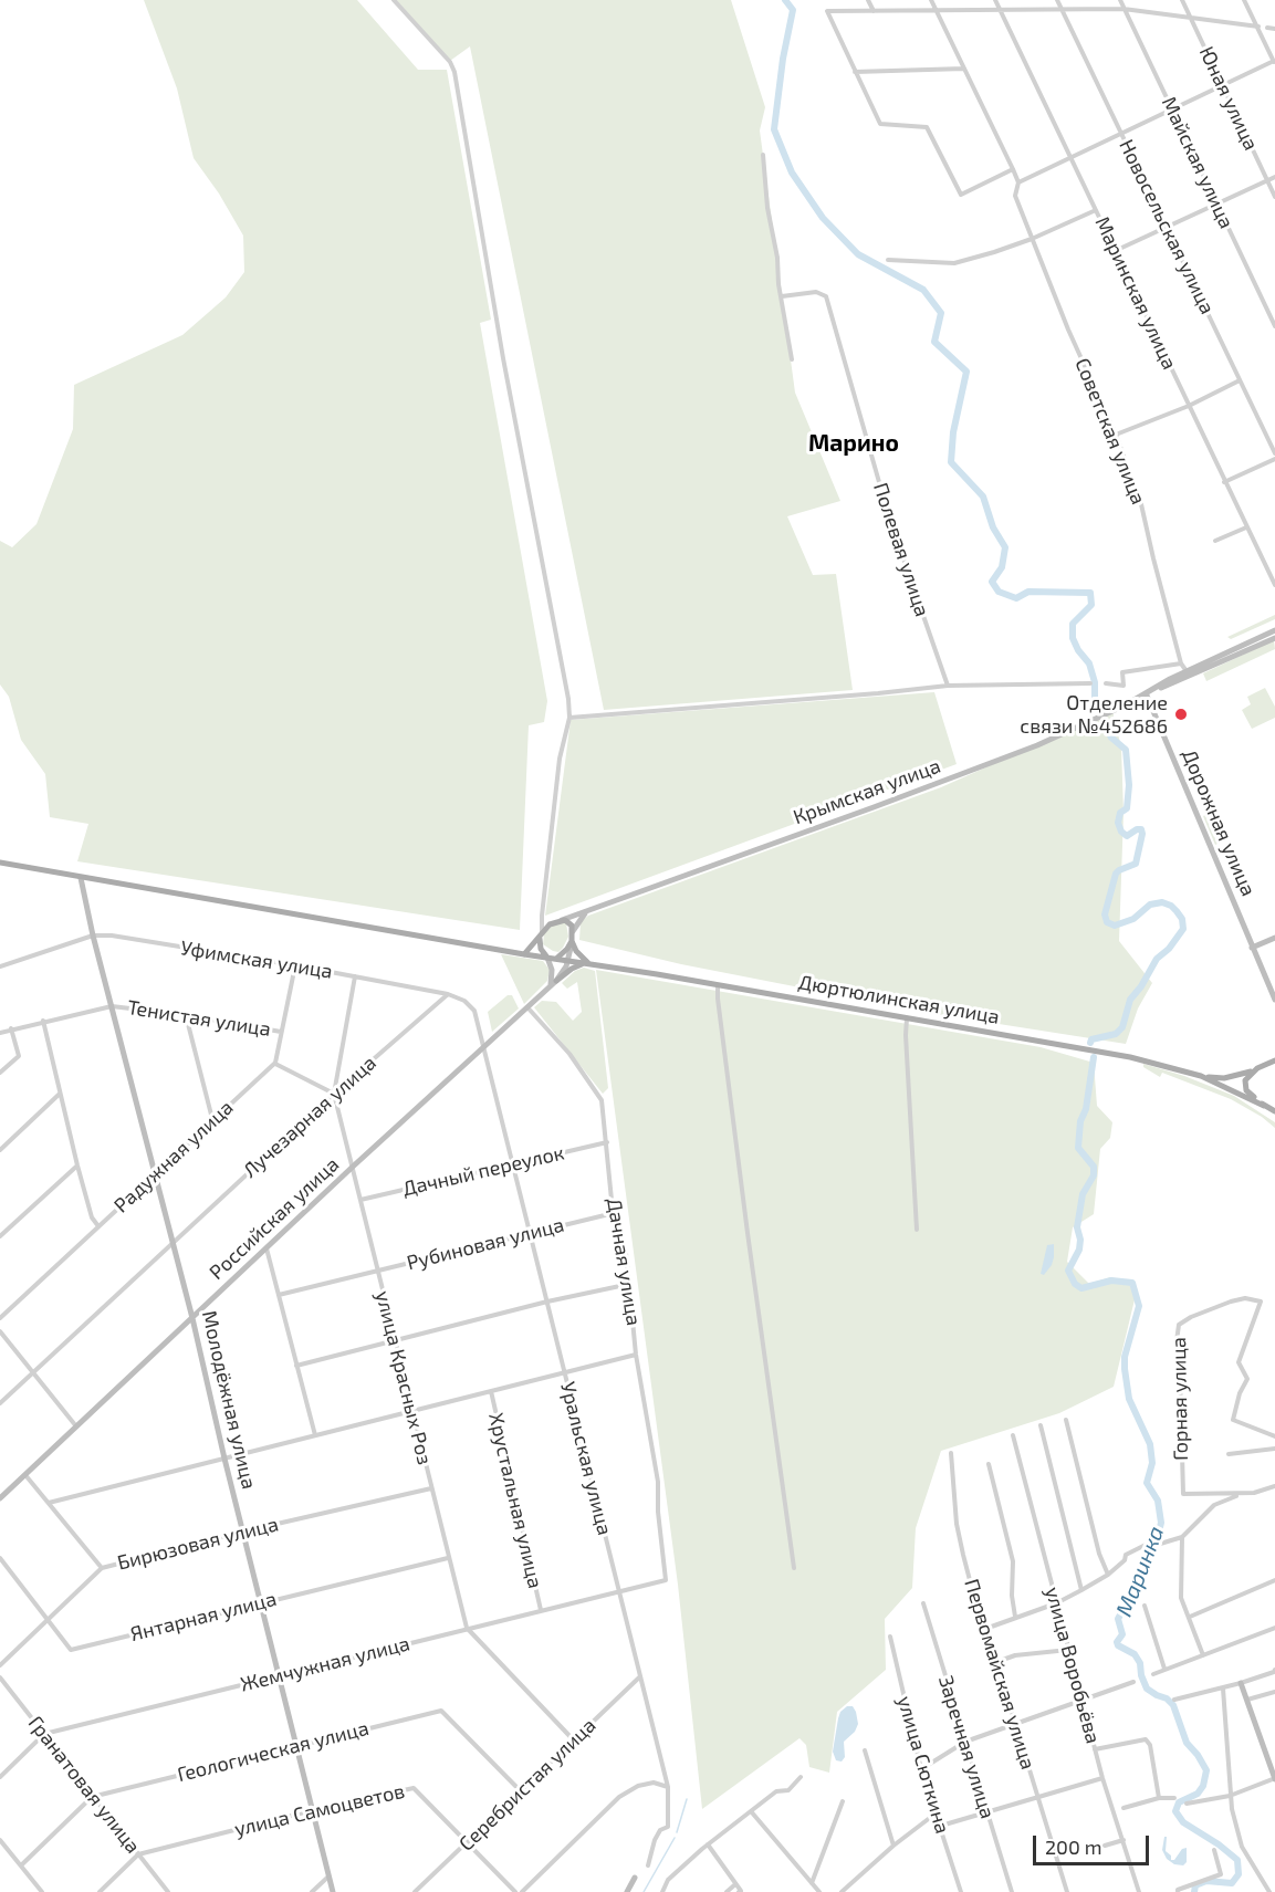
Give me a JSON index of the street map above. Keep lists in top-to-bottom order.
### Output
{
  "streets": {
    "main road": [
      "Крымская улица",
      "Дорожная улица",
      "Дюртюлинская улица",
      "Российская улица",
      "Молодёжная улица"
    ],
    "street": [
      "Юная улица",
      "Майская улица",
      "Новосельская улица",
      "Маринская улица",
      "Советская улица",
      "Полевая улица",
      "Уфимская улица",
      "Тенистая улица",
      "Лучезарная улица",
      "Радужная улица",
      "Дачный переулок",
      "Рубиновая улица",
      "Дачная улица",
      "улица Красных Роз",
      "Горная улица",
      "Уральская улица",
      "Хрустальная улица",
      "Бирюзовая улица",
      "Янтарная улица",
      "Жемчужная улица",
      "улица Воробьёва",
      "Первомайская улица",
      "Заречная улица",
      "Геологическая улица",
      "улица Сюткина",
      "Гранатовая улица",
      "Серебристая улица",
      "улица Самоцветов"
    ]
  },
  "crossings": [
    ["Крымская улица", "Дорожная улица"],
    ["Крымская улица", "Дюртюлинская улица"],
    ["Уфимская улица", "Лучезарная улица"],
    ["Уфимская улица", "Российская улица"],
    ["Уфимская улица", "улица Красных Роз"],
    ["Уфимская улица", "Молодёжная улица"],
    ["Уфимская улица", "Уральская улица"],
    ["Дюртюлинская улица", "Российская улица"],
    ["Тенистая улица", "Молодёжная улица"],
    ["Лучезарная улица", "улица Красных Роз"],
    ["Лучезарная улица", "Молодёжная улица"],
    ["Радужная улица", "Молодёжная улица"],
    ["Дачный переулок", "Дачная улица"],
    ["Дачный переулок", "улица Красных Роз"],
    ["Дачный переулок", "Уральская улица"],
    ["Российская улица", "Дачная улица"],
    ["Российская улица", "улица Красных Роз"],
    ["Российская улица", "Молодёжная улица"],
    ["Российская улица", "Уральская улица"],
    ["Рубиновая улица", "Дачная улица"],
    ["Рубиновая улица", "улица Красных Роз"],
    ["Рубиновая улица", "Уральская улица"],
    ["Дачная улица", "Жемчужная улица"],
    ["улица Красных Роз", "Бирюзовая улица"],
    ["улица Красных Роз", "Янтарная улица"],
    ["улица Красных Роз", "Жемчужная улица"],
    ["улица Красных Роз", "Серебристая улица"],
    ["Молодёжная улица", "Бирюзовая улица"],
    ["Молодёжная улица", "Янтарная улица"],
    ["Молодёжная улица", "Жемчужная улица"],
    ["Молодёжная улица", "Геологическая улица"],
    ["Молодёжная улица", "улица Самоцветов"],
    ["Уральская улица", "Жемчужная улица"],
    ["Уральская улица", "Серебристая улица"],
    ["Хрустальная улица", "Жемчужная улица"],
    ["Бирюзовая улица", "Янтарная улица"],
    ["Жемчужная улица", "Гранатовая улица"],
    ["Геологическая улица", "Гранатовая улица"],
    ["Геологическая улица", "Серебристая улица"],
    ["Гранатовая улица", "улица Самоцветов"],
    ["Серебристая улица", "улица Самоцветов"]
  ],
  "districts": ["Марино"],
  "water": ["Маринка"],
  "places": ["Отделение связи №452686"],
  "scale_bar": "200 m"
}
